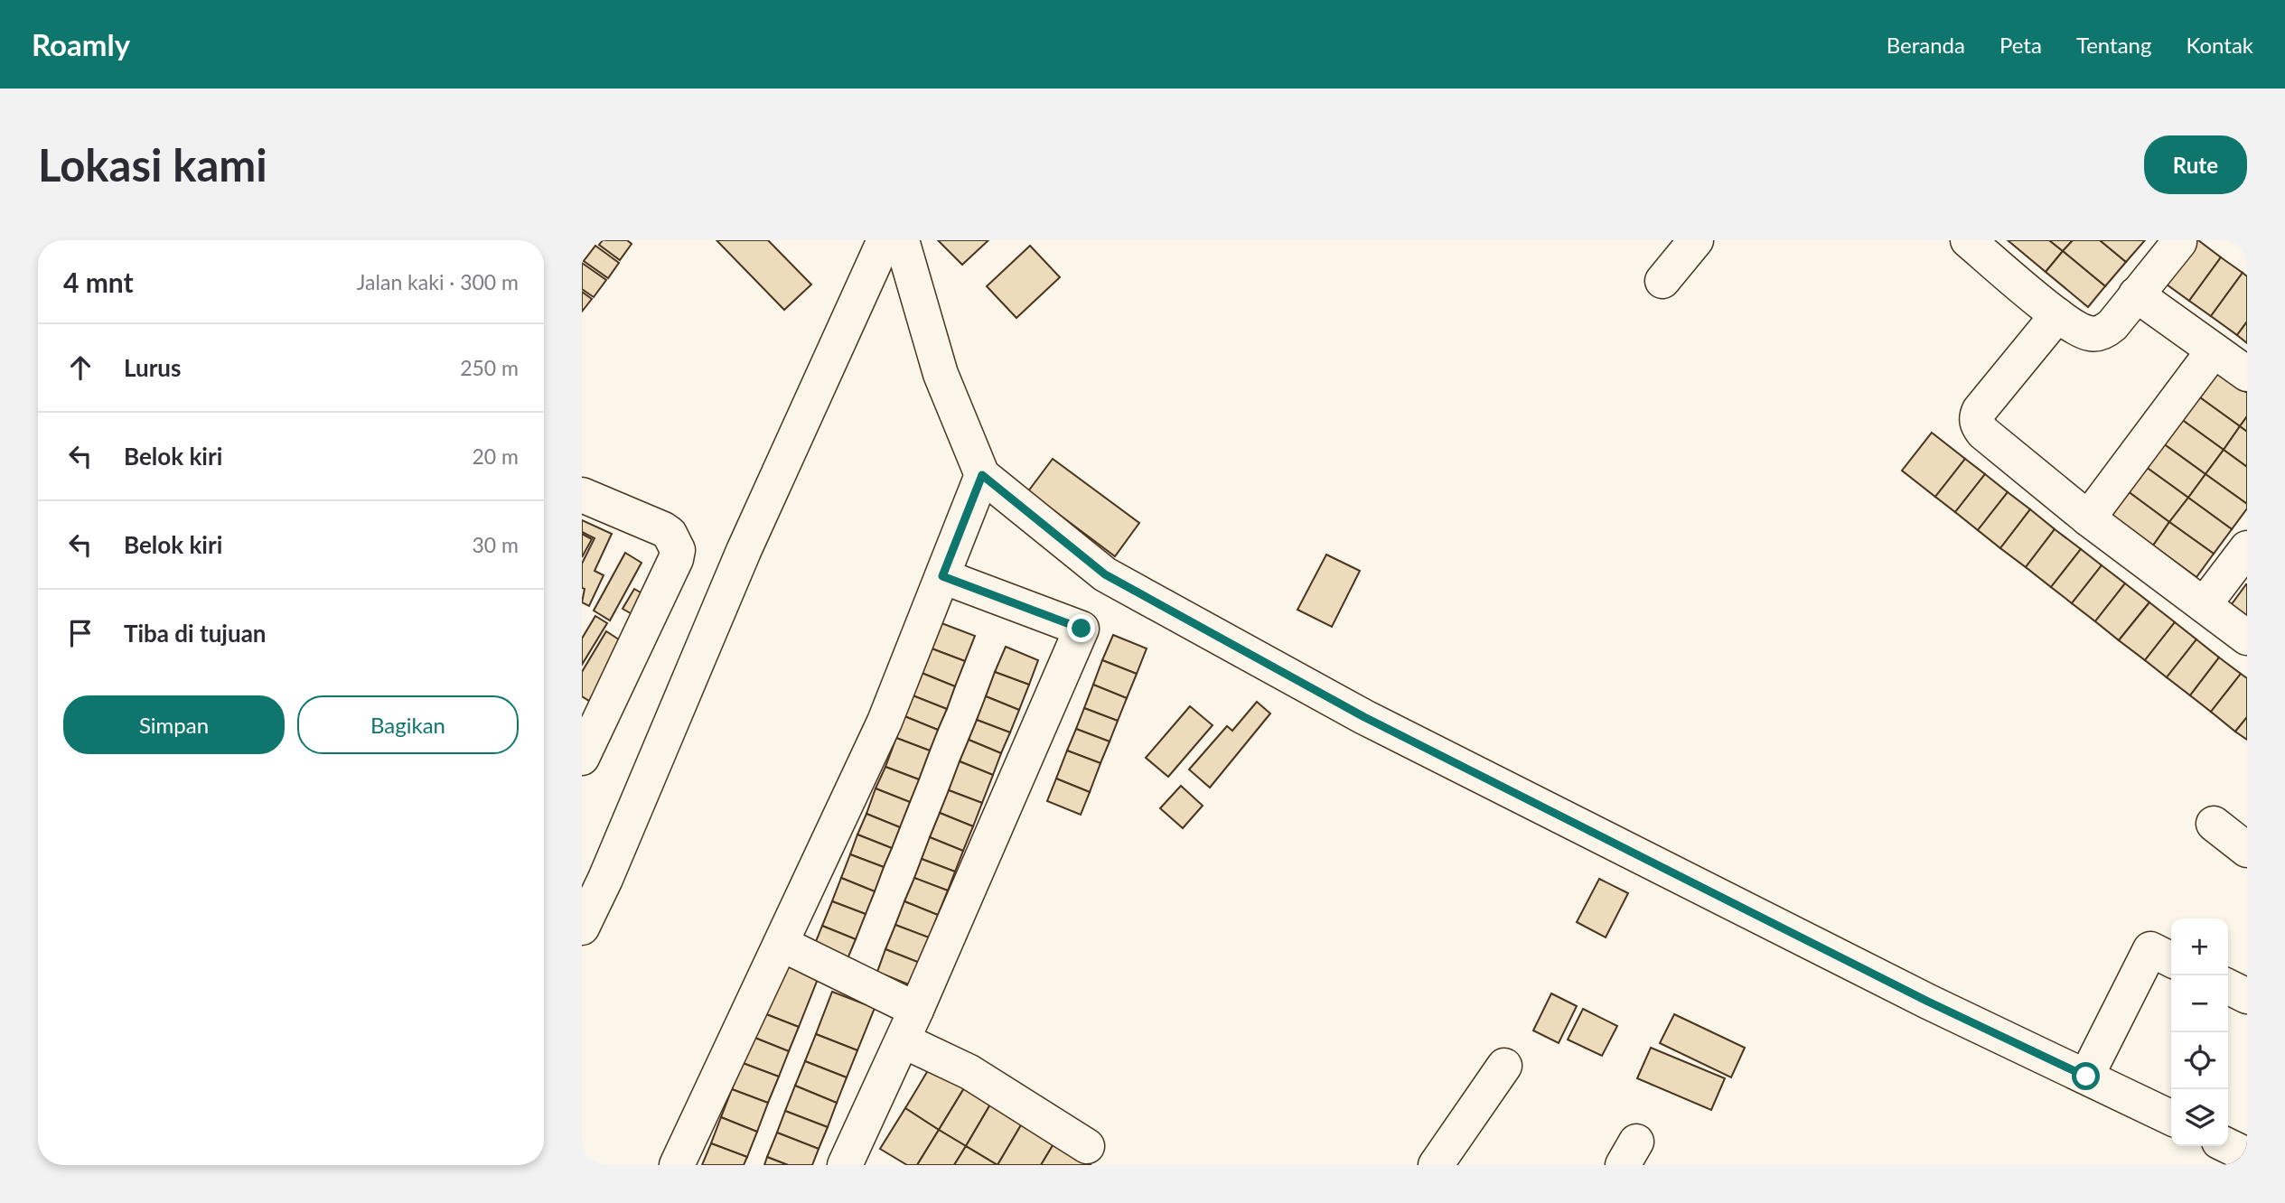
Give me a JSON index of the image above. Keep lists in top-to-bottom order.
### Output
{
  "page": {
    "header": "Roamly",
    "nav": [
      "Beranda",
      "Peta",
      "Tentang",
      "Kontak"
    ],
    "buttons": [
      "Rute",
      ["Simpan", "Bagikan"]
    ],
    "title": "Lokasi kami",
    "heading": ["4 mnt", "Jalan kaki · 300 m"],
    "list": [
      ["Lurus", "250 m"],
      ["Belok kiri", "20 m"],
      ["Belok kiri", "30 m"],
      "Tiba di tujuan"
    ],
    "map_buttons": ["+", "−"]
  }
}
